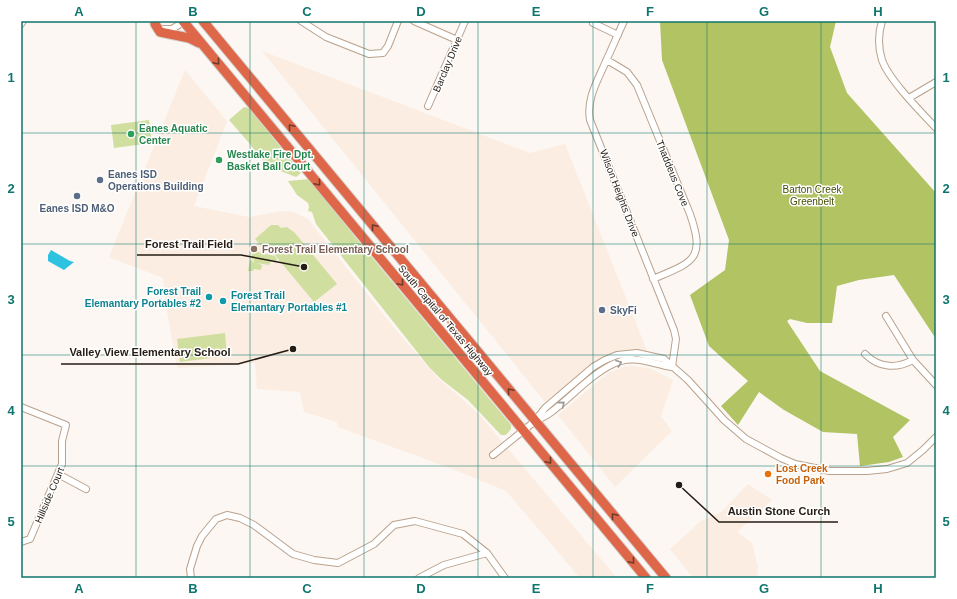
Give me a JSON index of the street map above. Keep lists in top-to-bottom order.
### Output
{
  "streets": {
    "highway": ["South Capital of Texas Highway"],
    "street": [
      "Barclay Drive",
      "Thaddeus Cove",
      "Wilson Heights Drive",
      "Hillside Court"
    ]
  },
  "crossings": [
    ["Thaddeus Cove", "Wilson Heights Drive"]
  ],
  "parks": ["Barton Creek Greenbelt"],
  "places": [
    "Eanes Aquatic Center",
    "Westlake Fire Dpt. Basket Ball Court",
    "Eanes ISD Operations Building",
    "Eanes ISD M&O",
    "Forest Trail Elementary School",
    "Forest Trail Field",
    "Forest Trail Elemantary Portables #2",
    "Forest Trail Elemantary Portables #1",
    "SkyFi",
    "Valley View Elementary School",
    "Lost Creek Food Park",
    "Austin Stone Curch"
  ],
  "grid": {
    "columns": [
      "A",
      "B",
      "C",
      "D",
      "E",
      "F",
      "G",
      "H"
    ],
    "rows": [
      "1",
      "2",
      "3",
      "4",
      "5"
    ]
  }
}
